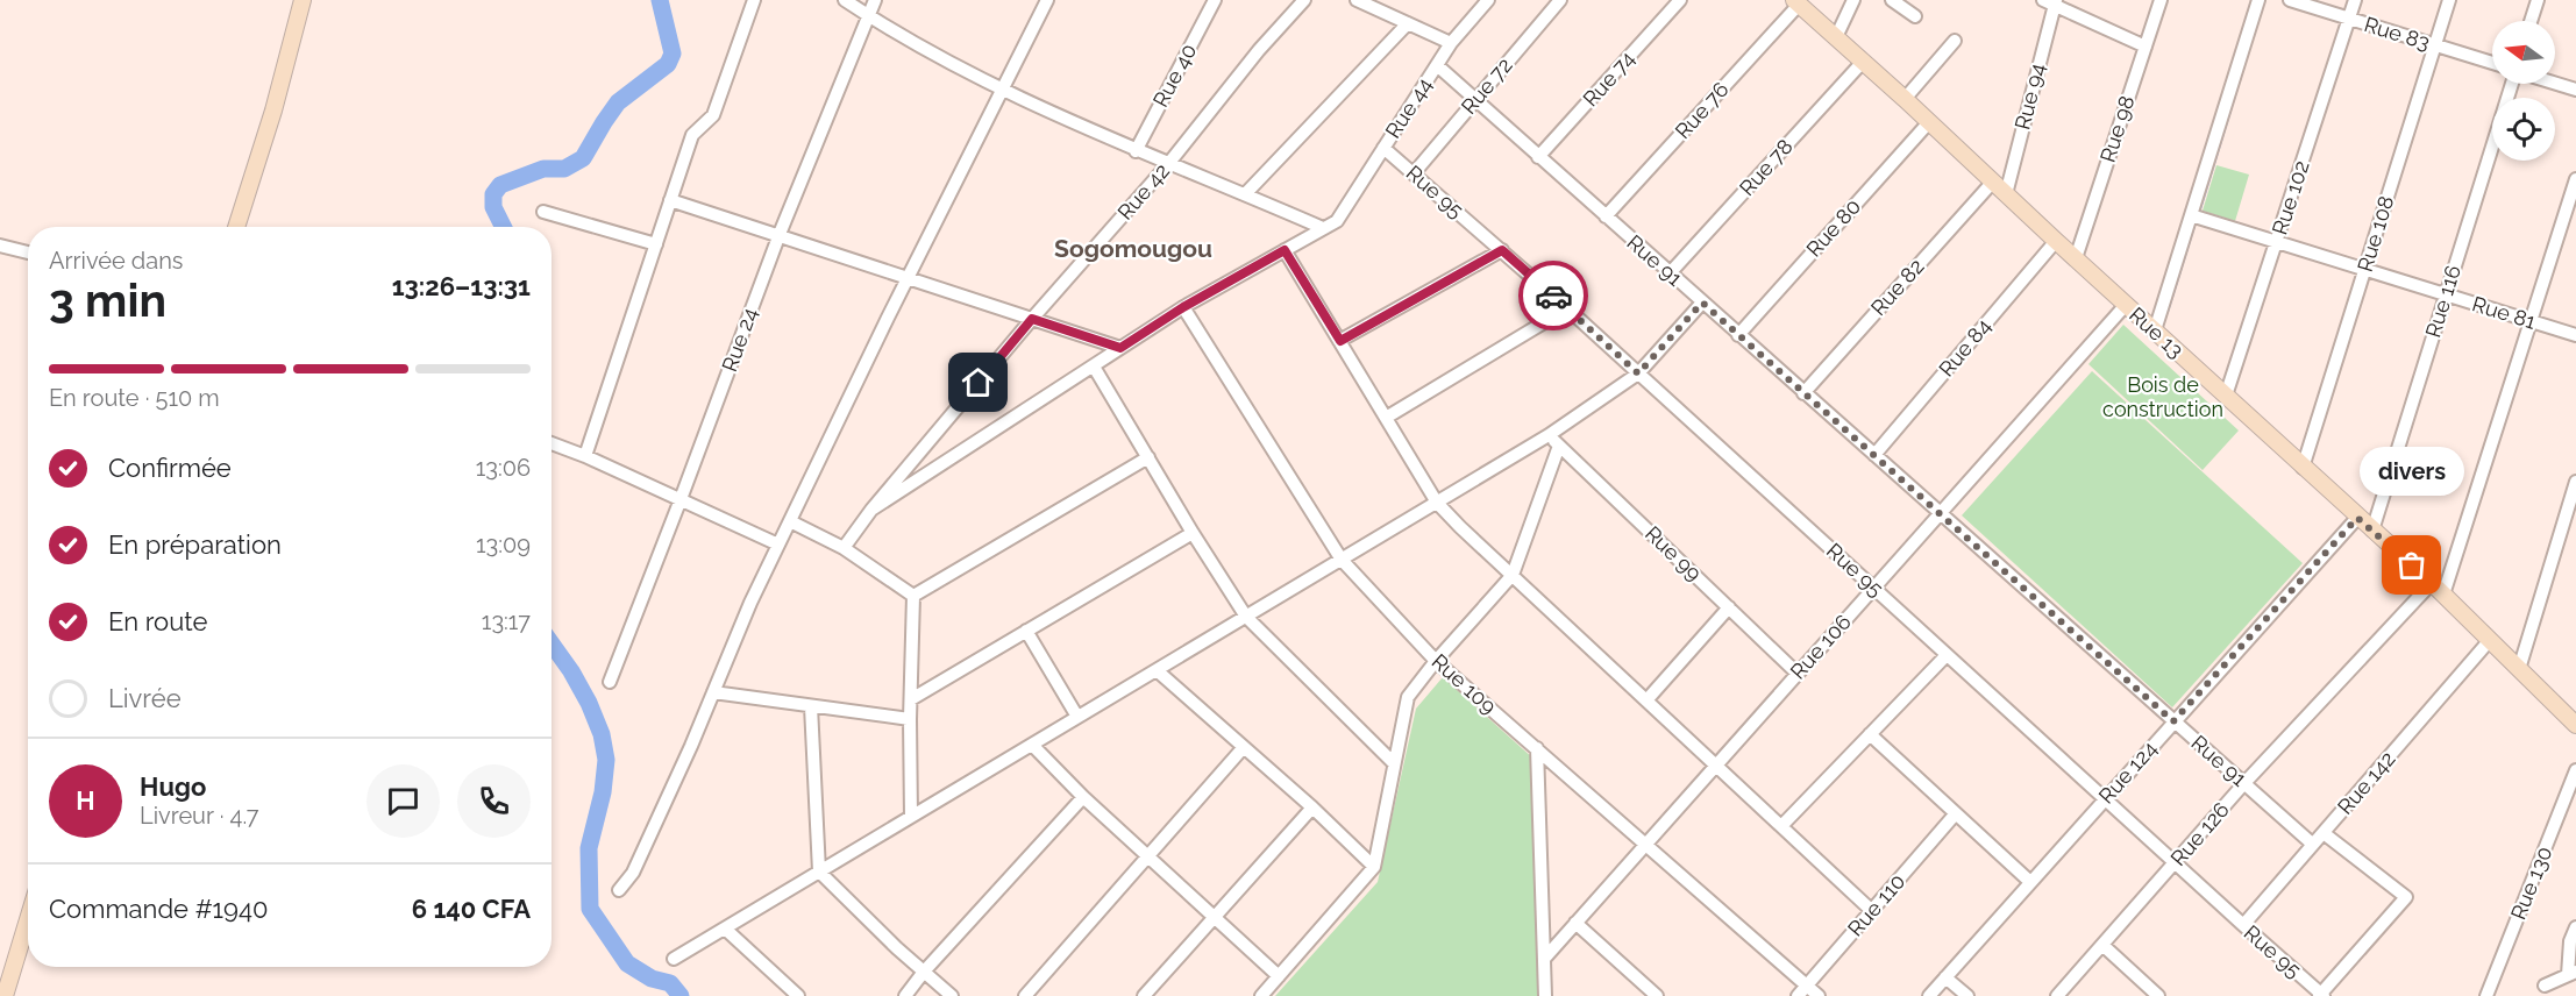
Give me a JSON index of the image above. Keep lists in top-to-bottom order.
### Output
{
  "streets": {
    "street": [
      "Rue 83",
      "Rue 40",
      "Rue 74",
      "Rue 72",
      "Rue 94",
      "Rue 44",
      "Rue 76",
      "Rue 98",
      "Rue 78",
      "Rue 42",
      "Rue 95",
      "Rue 102",
      "Rue 80",
      "Rue 108",
      "Rue 91",
      "Rue 82",
      "Rue 116",
      "Rue 81",
      "Rue 13",
      "Rue 24",
      "Rue 84",
      "Rue 99",
      "Rue 106",
      "Rue 109",
      "Rue 124",
      "Rue 142",
      "Rue 126",
      "Rue 130",
      "Rue 110"
    ]
  },
  "crossings": [
    ["Rue 83", "Rue 102"],
    ["Rue 83", "Rue 108"],
    ["Rue 74", "Rue 91"],
    ["Rue 72", "Rue 95"],
    ["Rue 72", "Rue 91"],
    ["Rue 94", "Rue 13"],
    ["Rue 44", "Rue 42"],
    ["Rue 44", "Rue 95"],
    ["Rue 44", "Rue 91"],
    ["Rue 76", "Rue 91"],
    ["Rue 76", "Rue 13"],
    ["Rue 98", "Rue 13"],
    ["Rue 78", "Rue 91"],
    ["Rue 78", "Rue 13"],
    ["Rue 42", "Rue 109"],
    ["Rue 95", "Rue 106"],
    ["Rue 95", "Rue 124"],
    ["Rue 95", "Rue 142"],
    ["Rue 95", "Rue 126"],
    ["Rue 102", "Rue 81"],
    ["Rue 102", "Rue 13"],
    ["Rue 80", "Rue 91"],
    ["Rue 80", "Rue 13"],
    ["Rue 108", "Rue 81"],
    ["Rue 108", "Rue 13"],
    ["Rue 91", "Rue 82"],
    ["Rue 91", "Rue 84"],
    ["Rue 91", "Rue 106"],
    ["Rue 91", "Rue 124"],
    ["Rue 91", "Rue 142"],
    ["Rue 91", "Rue 126"],
    ["Rue 82", "Rue 13"],
    ["Rue 116", "Rue 81"],
    ["Rue 116", "Rue 13"],
    ["Rue 13", "Rue 84"],
    ["Rue 13", "Rue 106"],
    ["Rue 13", "Rue 124"],
    ["Rue 13", "Rue 142"],
    ["Rue 13", "Rue 126"],
    ["Rue 99", "Rue 106"],
    ["Rue 106", "Rue 109"],
    ["Rue 109", "Rue 110"]
  ],
  "districts": ["Sogomougou"],
  "parks": ["Bois de construction"],
  "places": ["divers"],
  "north": "left",
  "page": {
    "heading": ["3 min", "Arrivée dans", "13:26–13:31"],
    "panel": [
      "Hugo",
      "Livreur · 4.7",
      "Commande #1940",
      "6 140 CFA"
    ],
    "bar": "En route · 510 m",
    "list": [
      ["Confirmée", "13:06"],
      ["En préparation", "13:09"],
      ["En route", "13:17"],
      "Livrée"
    ],
    "bubble": "divers",
    "round": "H"
  }
}
